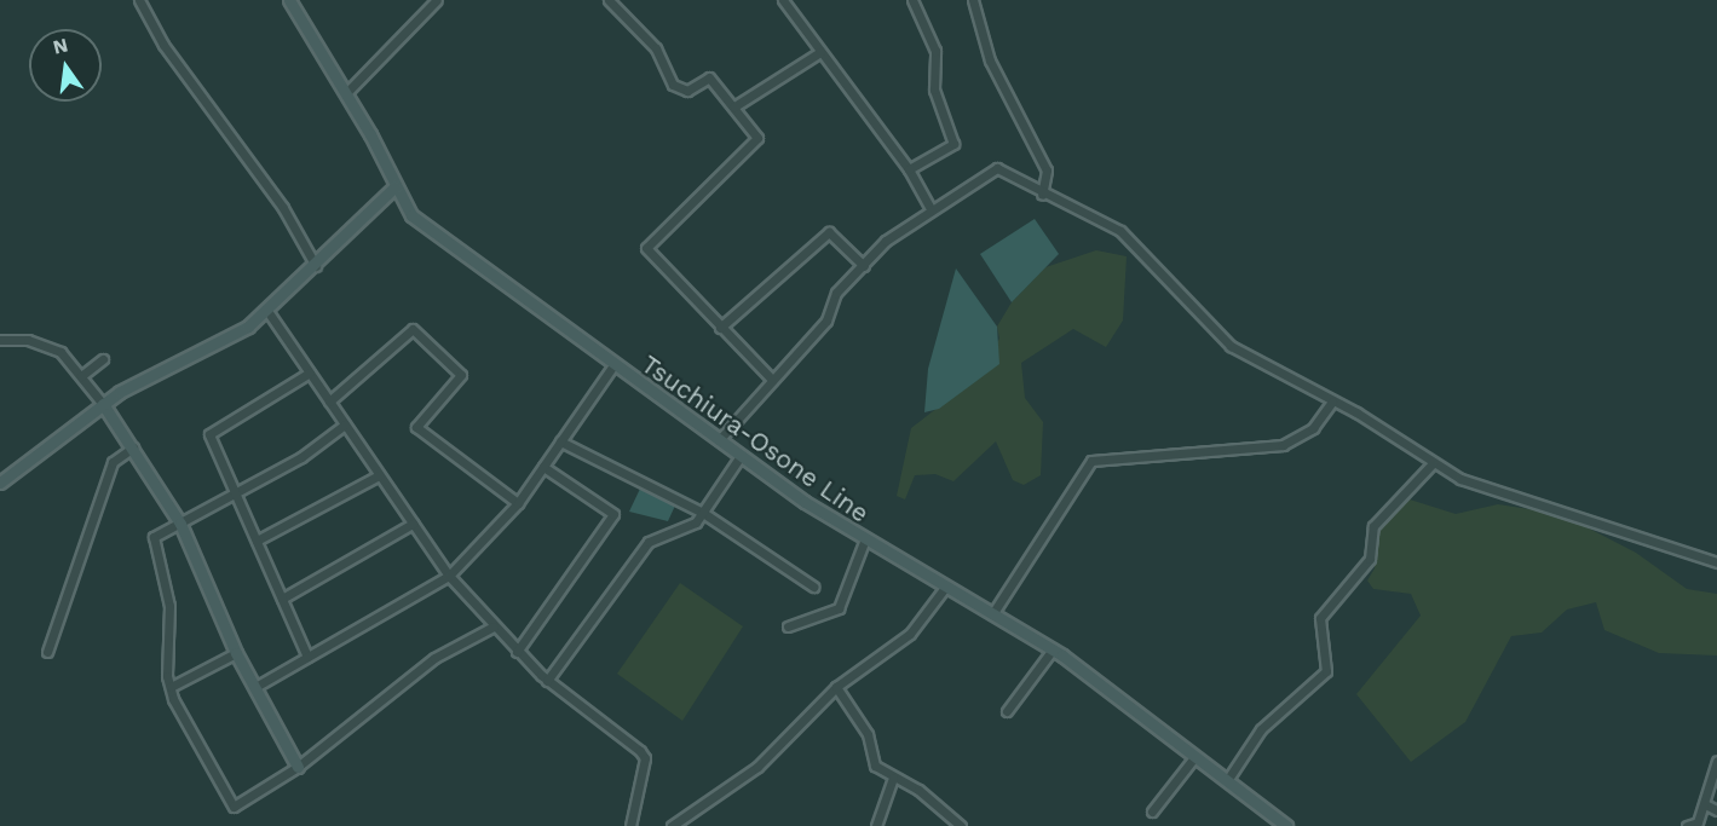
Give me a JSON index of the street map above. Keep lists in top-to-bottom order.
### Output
{
  "streets": {
    "main road": ["Tsuchiura-Osone Line"]
  },
  "north": "top"
}
